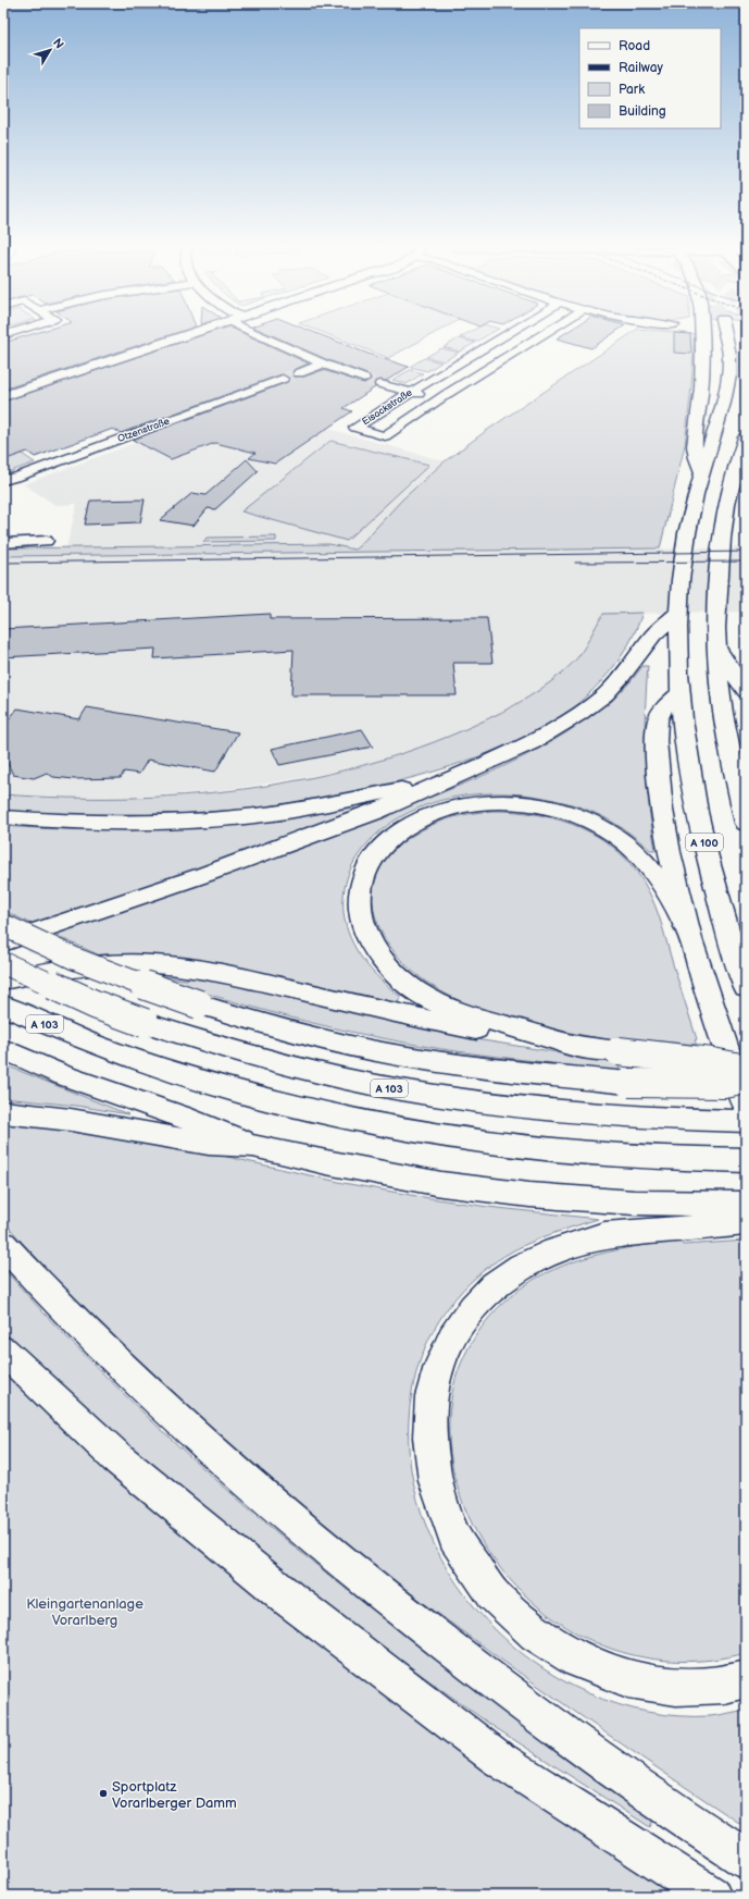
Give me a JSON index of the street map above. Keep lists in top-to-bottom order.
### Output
{
  "streets": {
    "main road": ["A 100", "A 103"],
    "street": ["Eisackstraße", "Otzenstraße"]
  },
  "parks": ["Kleingartenanlage Vorarlberg"],
  "places": ["Sportplatz Vorarlberger Damm"],
  "legend": [
    "Road",
    "Railway",
    "Park",
    "Building"
  ],
  "north": "top right"
}
